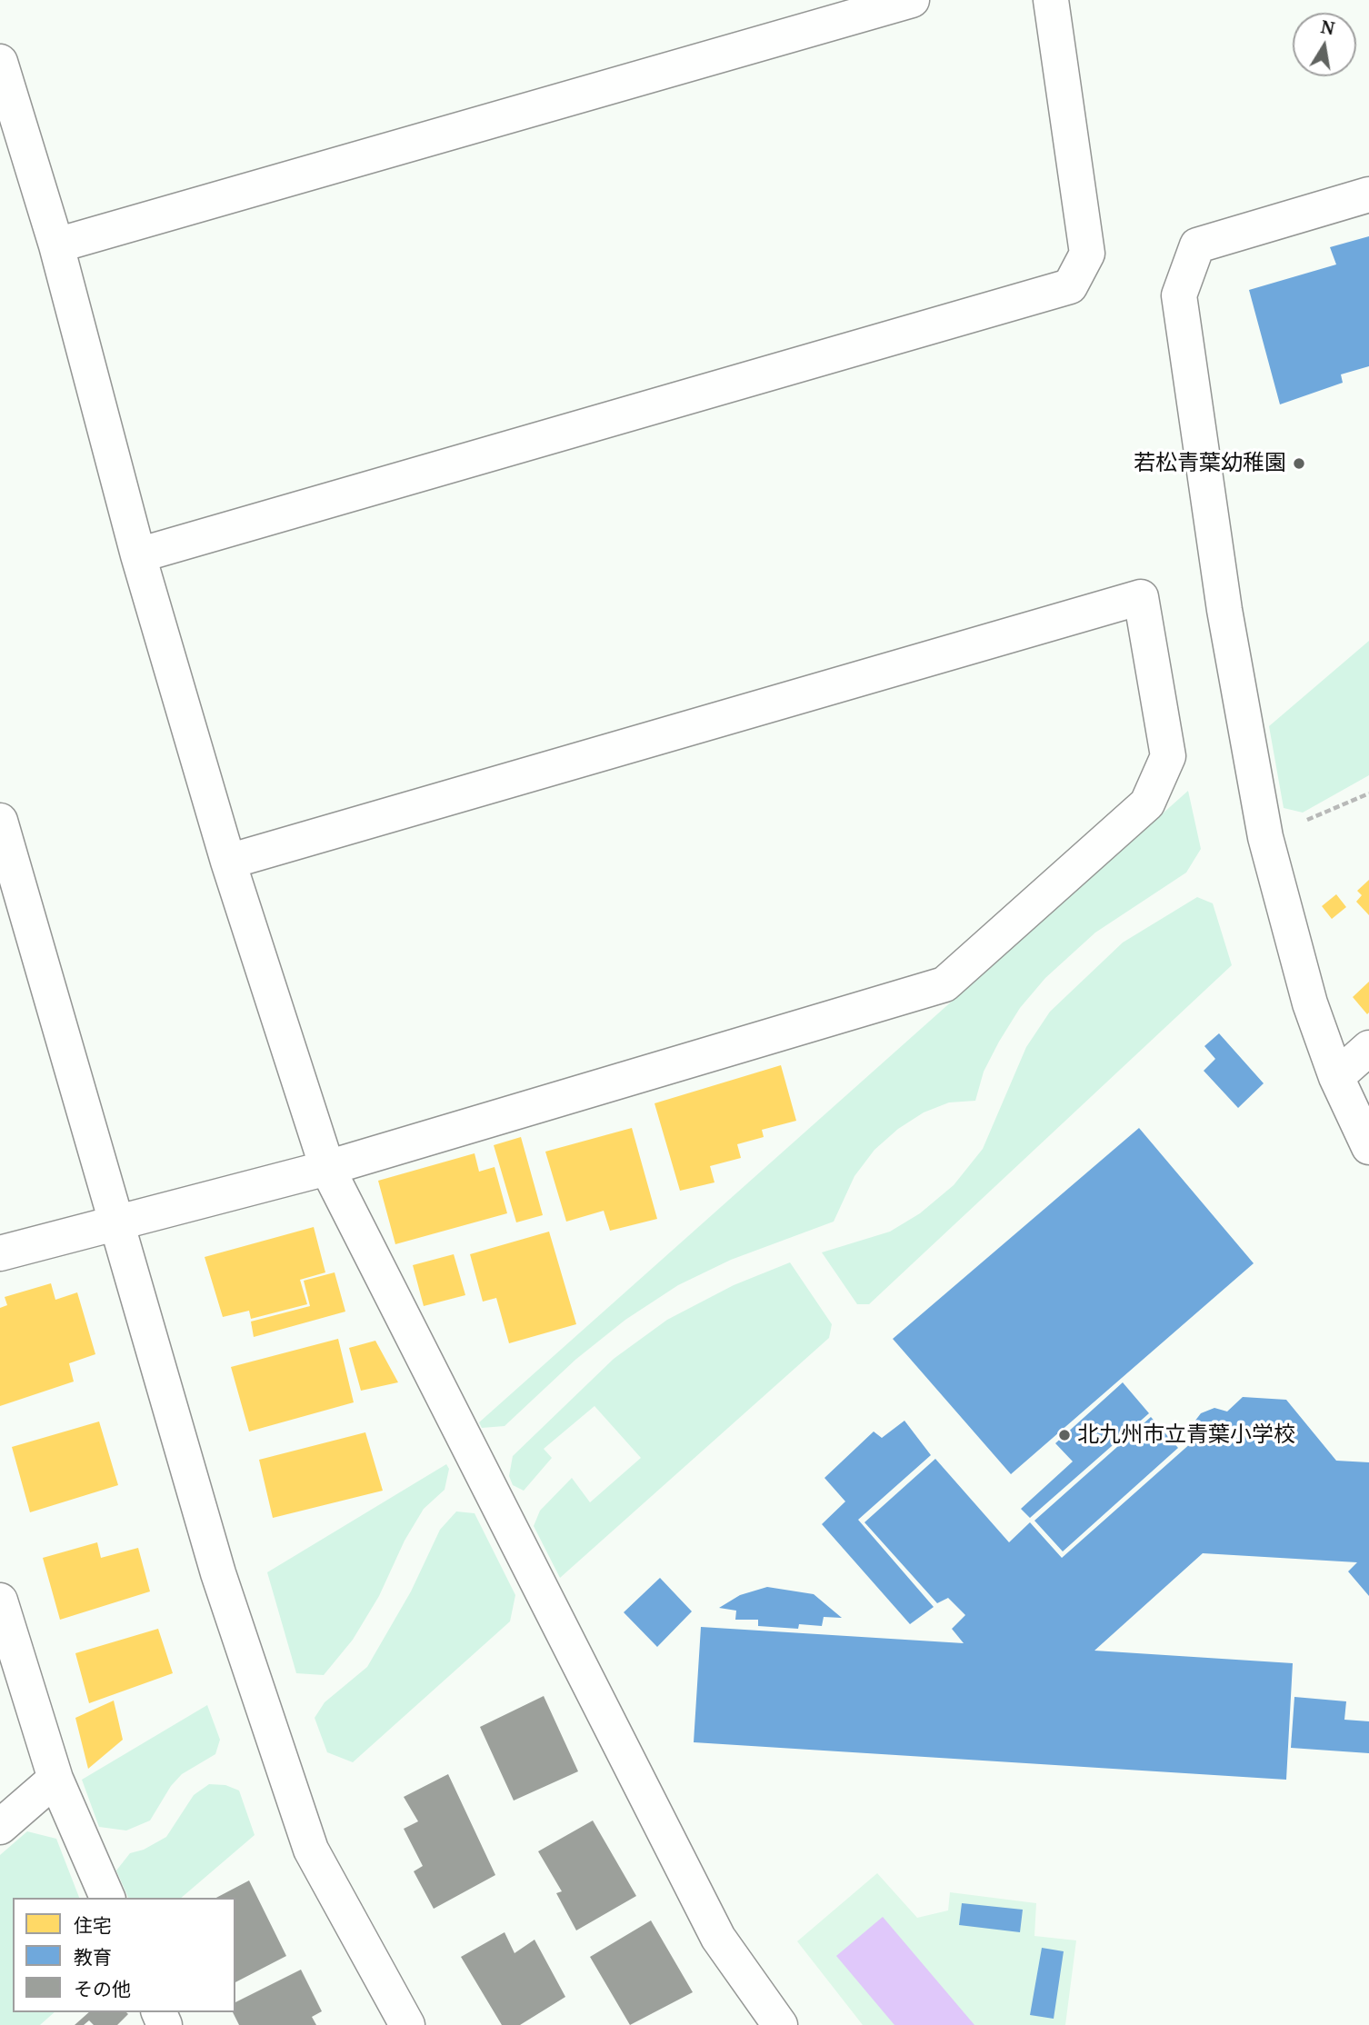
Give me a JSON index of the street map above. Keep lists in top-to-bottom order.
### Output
{
  "places": ["若松青葉幼稚園", "北九州市立青葉小学校"],
  "legend": ["住宅", "教育", "その他"],
  "north": "top"
}
